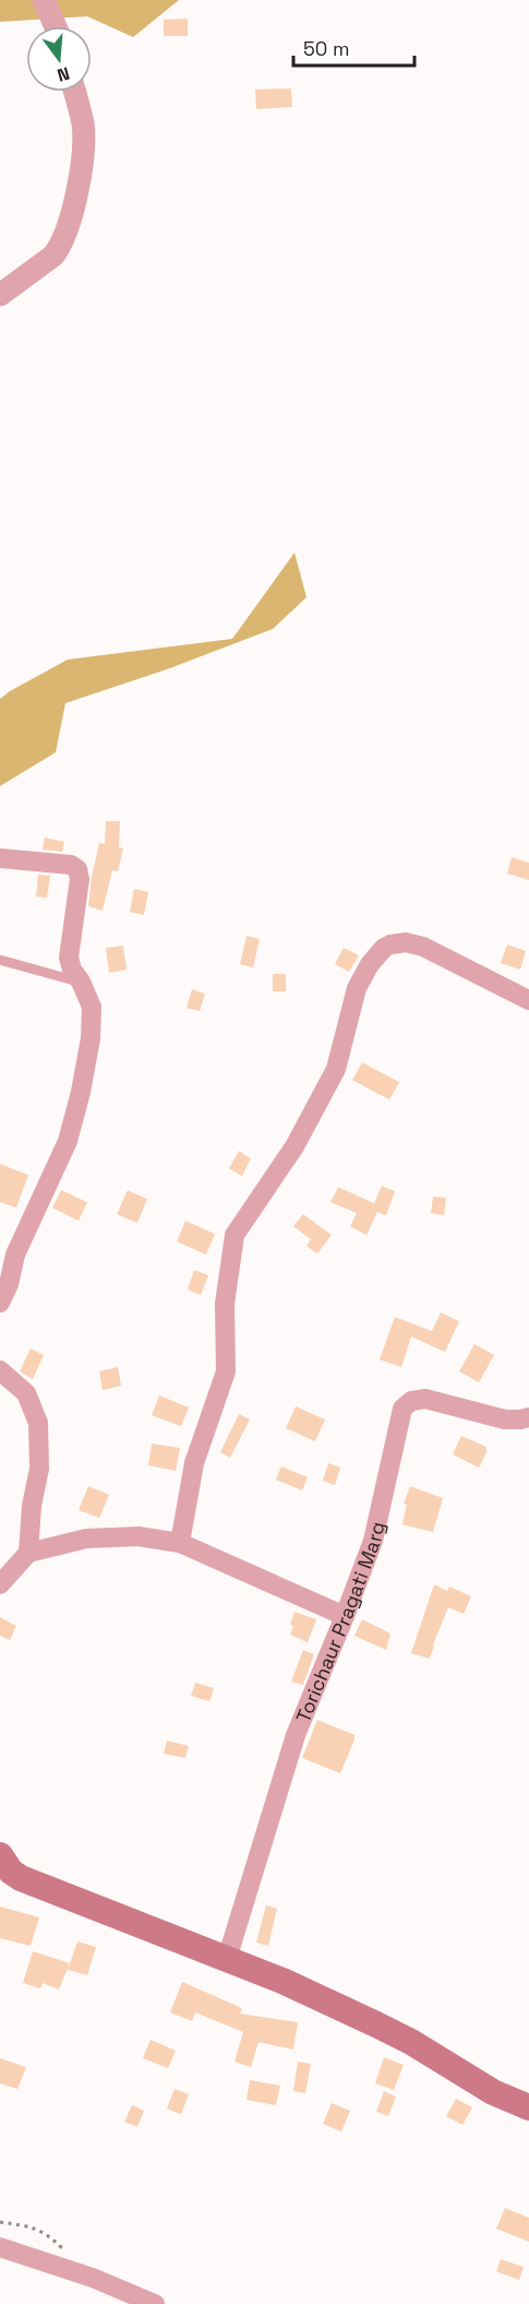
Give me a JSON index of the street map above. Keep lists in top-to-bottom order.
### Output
{
  "streets": {
    "street": ["Torichaur Pragati Marg"]
  },
  "scale_bar": "50 m",
  "north": "bottom"
}
